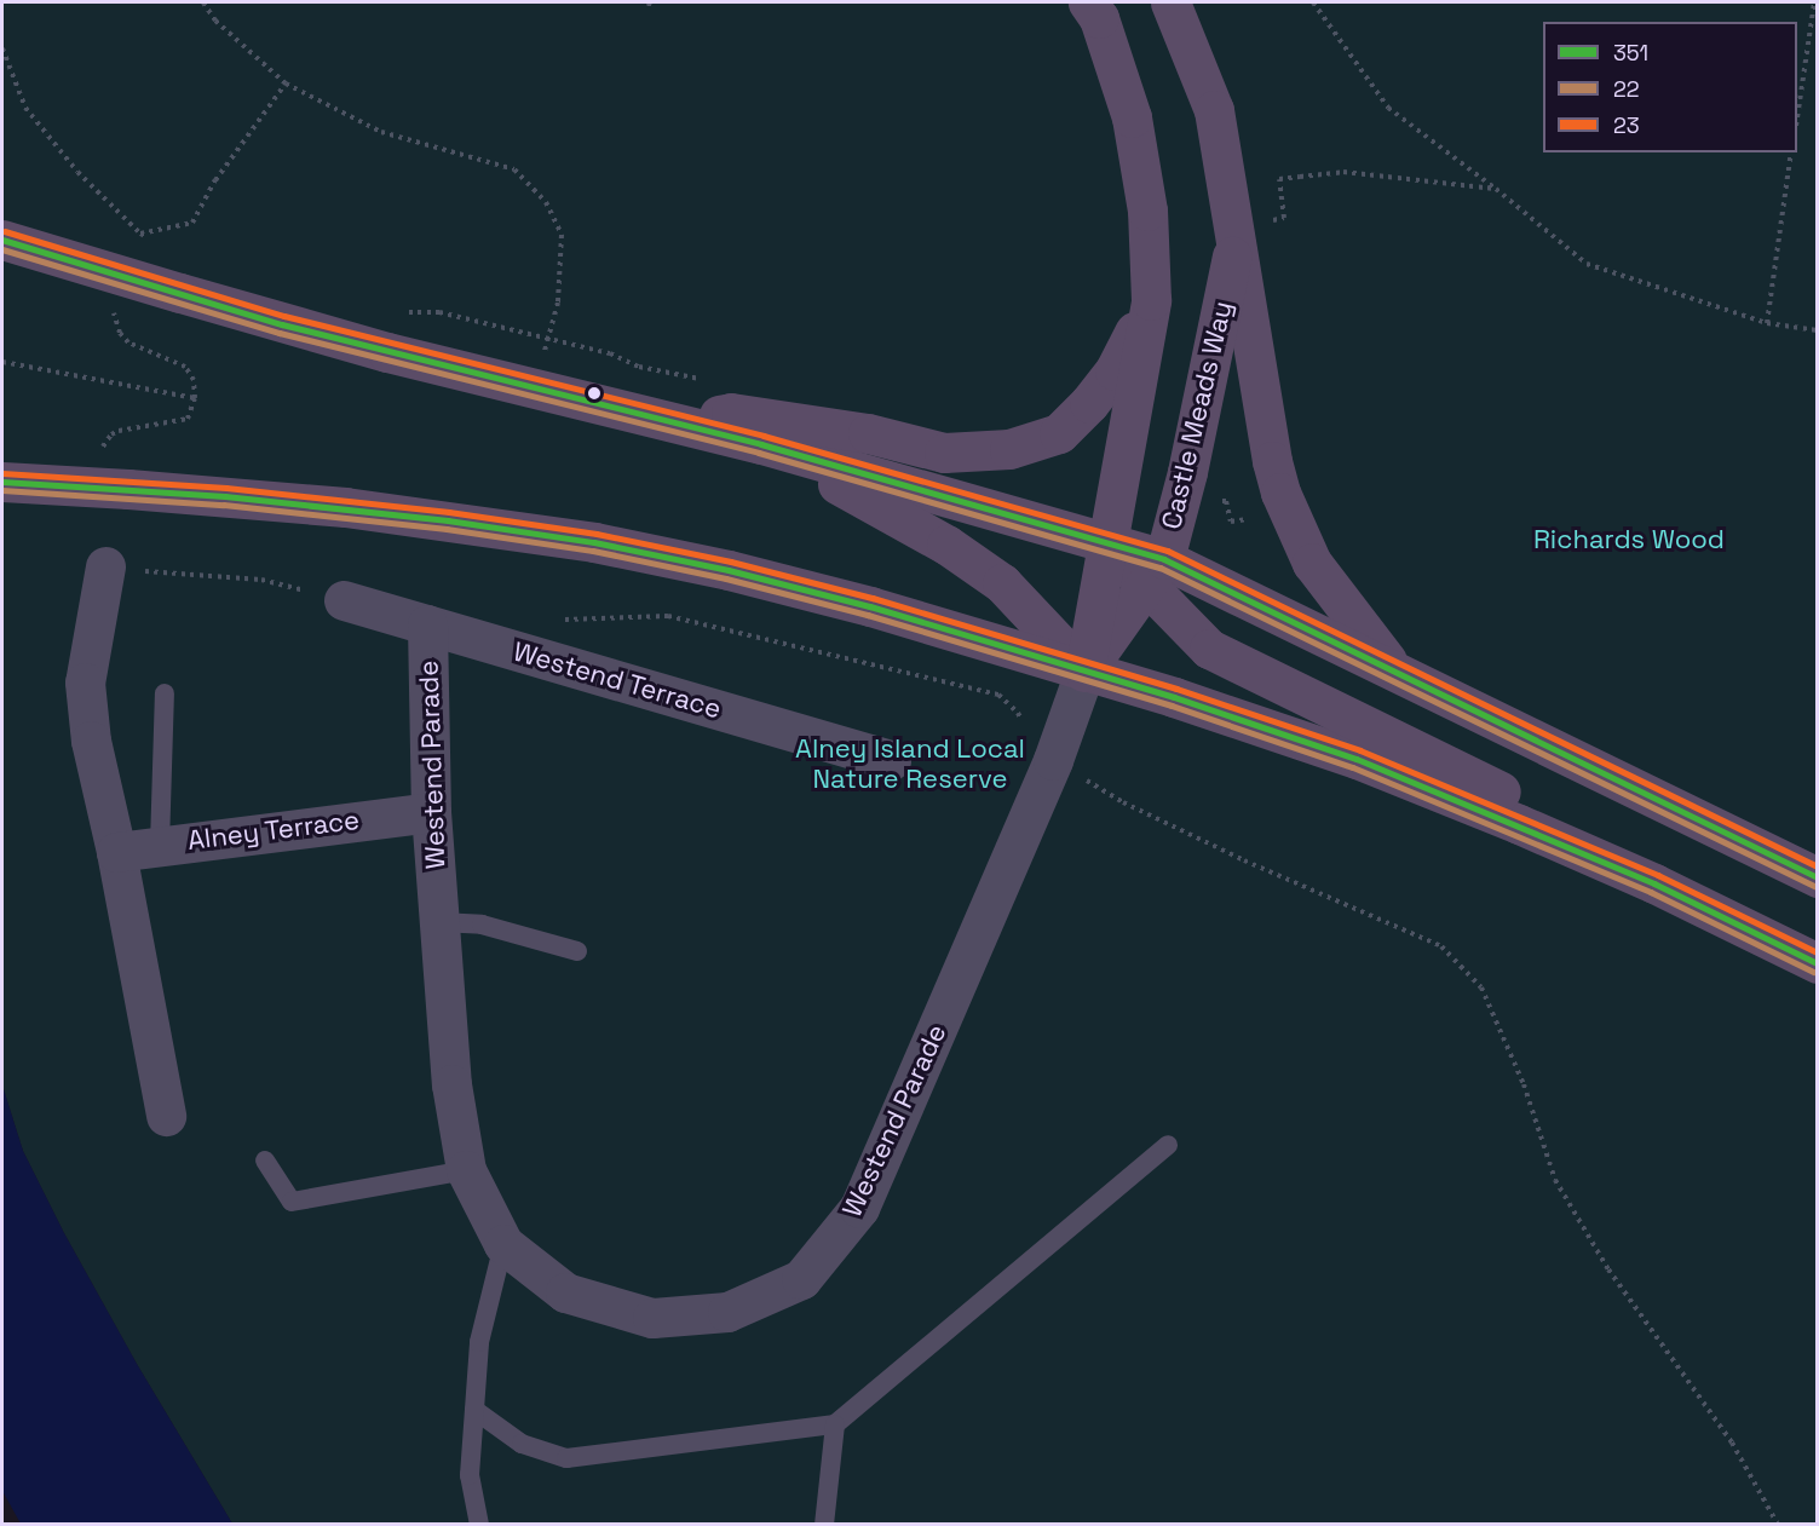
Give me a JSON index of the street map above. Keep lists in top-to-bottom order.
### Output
{
  "streets": {
    "main road": ["Castle Meads Way"],
    "street": ["Westend Terrace", "Westend Parade", "Alney Terrace"]
  },
  "crossings": [
    ["Castle Meads Way", "Westend Parade"],
    ["Westend Terrace", "Westend Parade"],
    ["Westend Parade", "Alney Terrace"]
  ],
  "parks": ["Richards Wood", "Alney Island Local Nature Reserve"],
  "lines": ["transit line 23", "transit line 351", "transit line 22"],
  "legend": ["351", "22", "23"]
}
